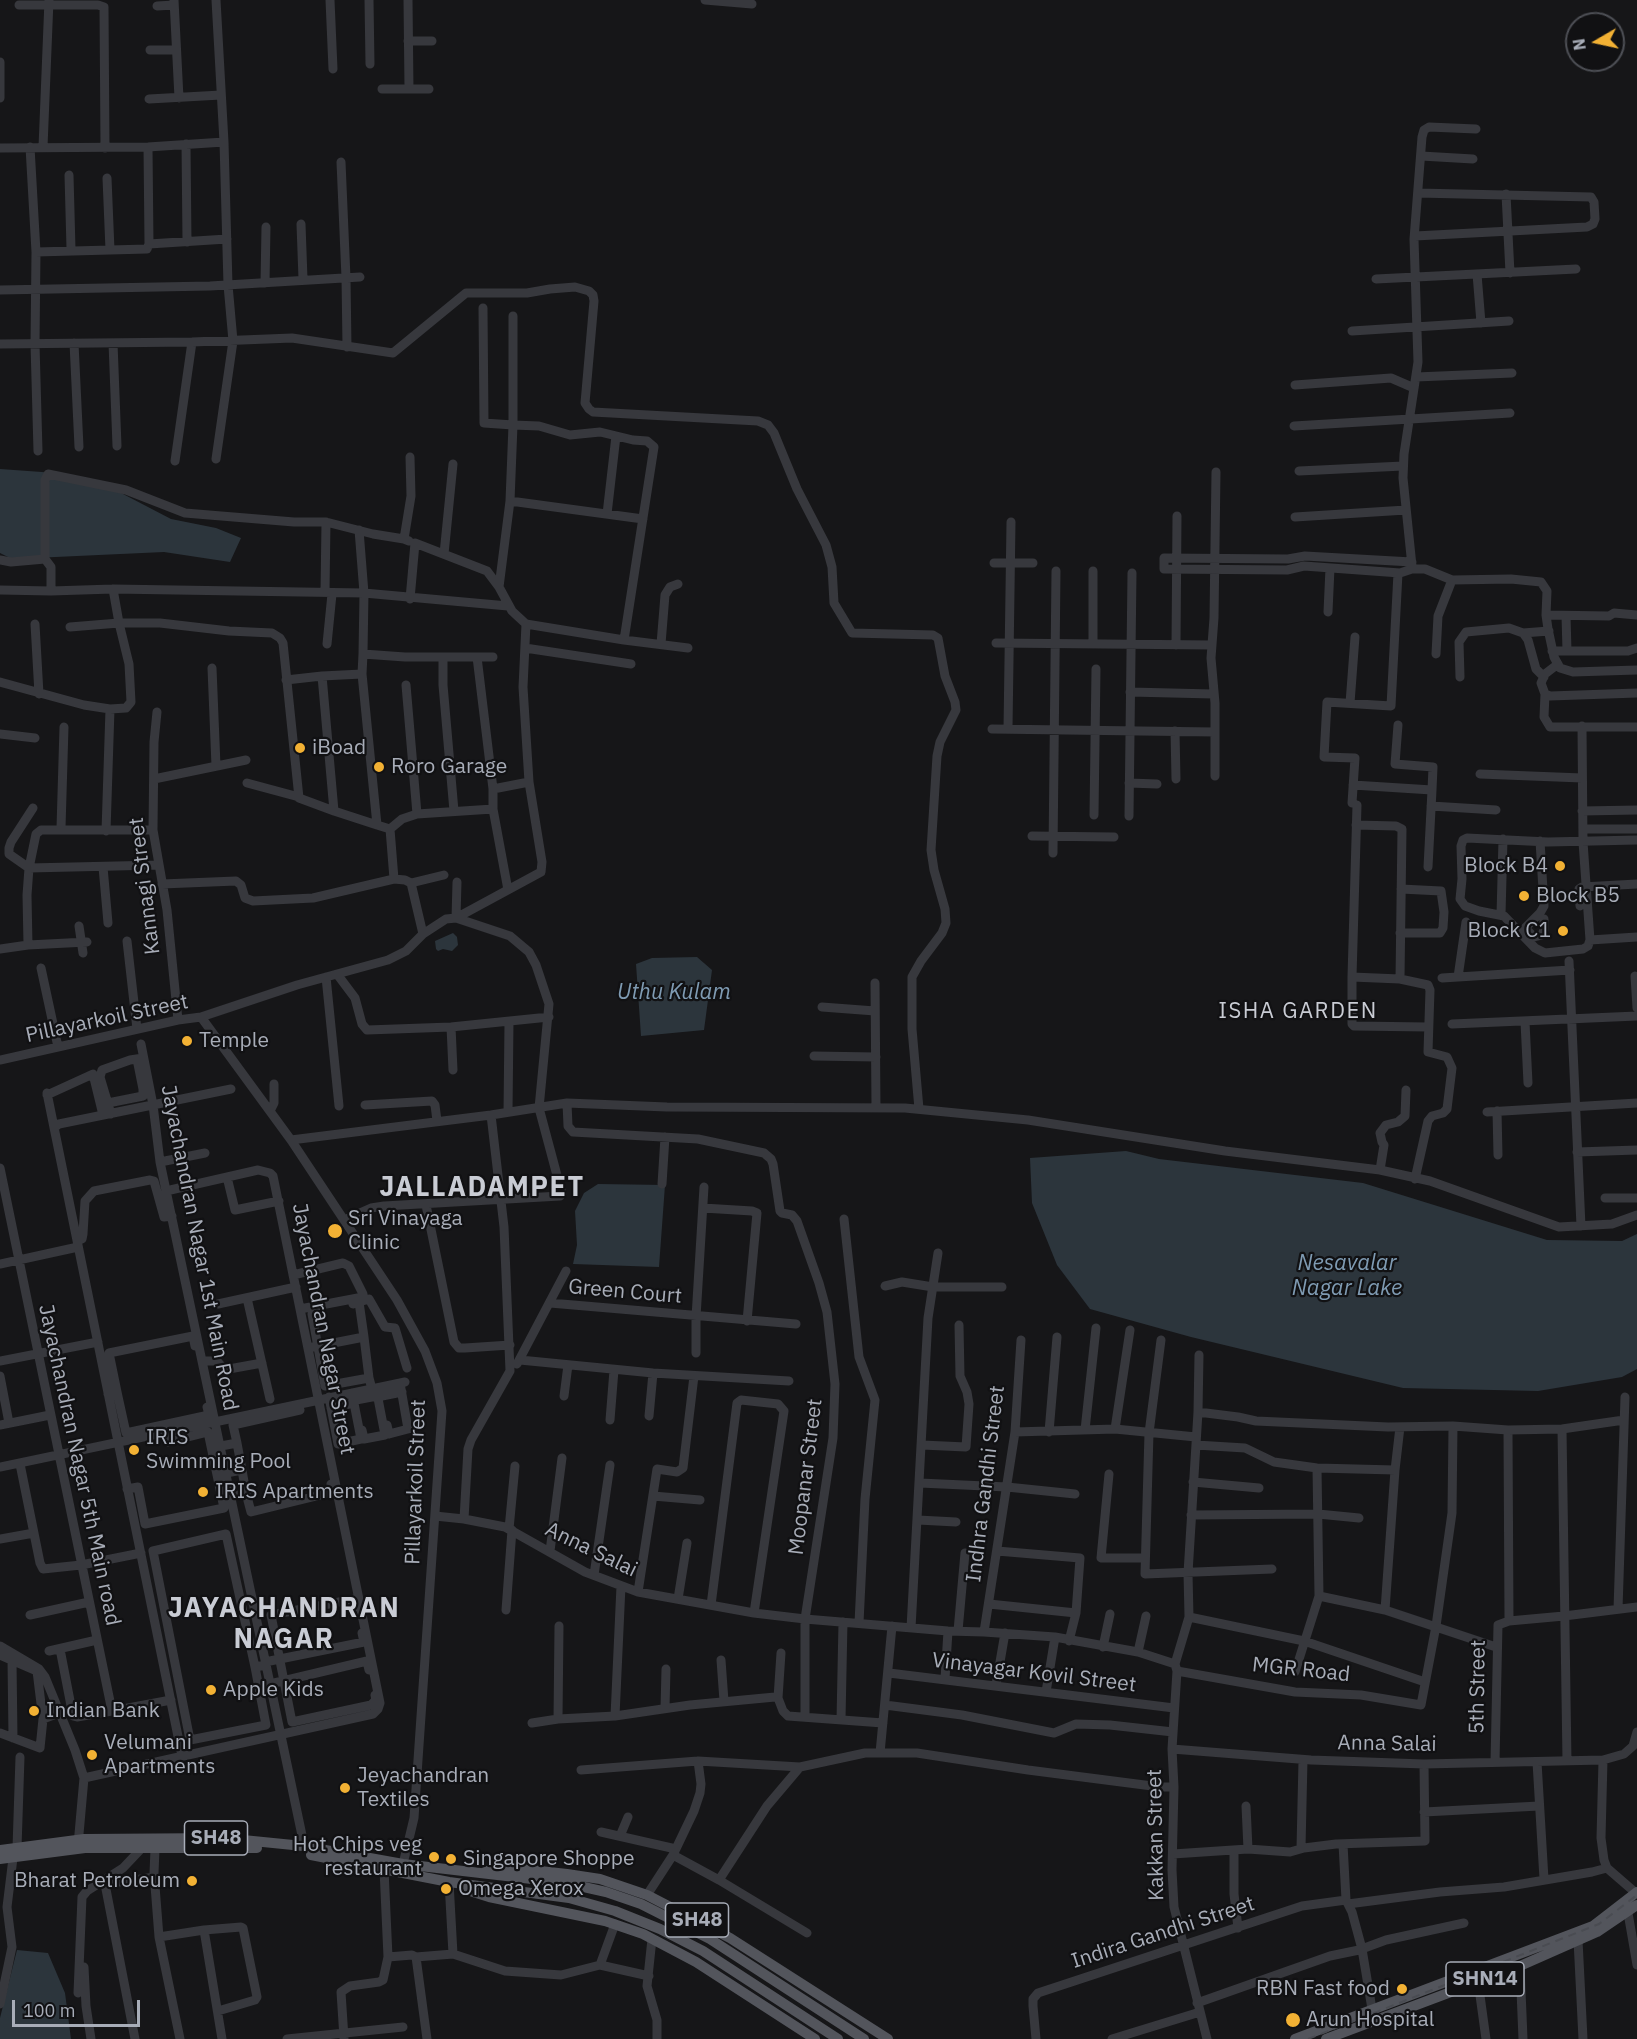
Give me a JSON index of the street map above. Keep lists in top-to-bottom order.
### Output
{
  "streets": {
    "main road": ["SH48", "SHN14"],
    "street": [
      "Kannagi Street",
      "Pillayarkoil Street",
      "Jayachandran Nagar 1st Main Road",
      "Green Court",
      "Jayachandran Nagar Street",
      "Jayachandran Nagar 5th Main road",
      "Moopanar Street",
      "Indhra Gandhi Street",
      "Anna Salai",
      "MGR Road",
      "Vinayagar Kovil Street",
      "5th Street",
      "Kakkan Street",
      "Indira Gandhi Street"
    ]
  },
  "crossings": [
    ["Kannagi Street", "Pillayarkoil Street"],
    ["Pillayarkoil Street", "Anna Salai"],
    ["Pillayarkoil Street", "SH48"],
    ["Jayachandran Nagar 1st Main Road", "Jayachandran Nagar Street"],
    ["Jayachandran Nagar 1st Main Road", "SH48"],
    ["Moopanar Street", "Anna Salai"],
    ["Indhra Gandhi Street", "Anna Salai"],
    ["Indhra Gandhi Street", "MGR Road"],
    ["Anna Salai", "MGR Road"],
    ["Anna Salai", "5th Street"],
    ["Anna Salai", "Kakkan Street"],
    ["MGR Road", "Kakkan Street"],
    ["Vinayagar Kovil Street", "Kakkan Street"],
    ["Kakkan Street", "Indira Gandhi Street"]
  ],
  "districts": ["ISHA GARDEN", "JALLADAMPET", "JAYACHANDRAN NAGAR"],
  "water": ["Uthu Kulam", "Nesavalar Nagar Lake"],
  "places": [
    "iBoad",
    "Roro Garage",
    "Block B4",
    "Block B5",
    "Block C1",
    "Temple",
    "Sri Vinayaga Clinic",
    "IRIS Swimming Pool",
    "IRIS Apartments",
    "Apple Kids",
    "Indian Bank",
    "Velumani Apartments",
    "Jeyachandran Textiles",
    "Hot Chips veg restaurant",
    "Singapore Shoppe",
    "Bharat Petroleum",
    "Omega Xerox",
    "RBN Fast food",
    "Arun Hospital"
  ],
  "scale_bar": "100 m",
  "north": "left"
}
